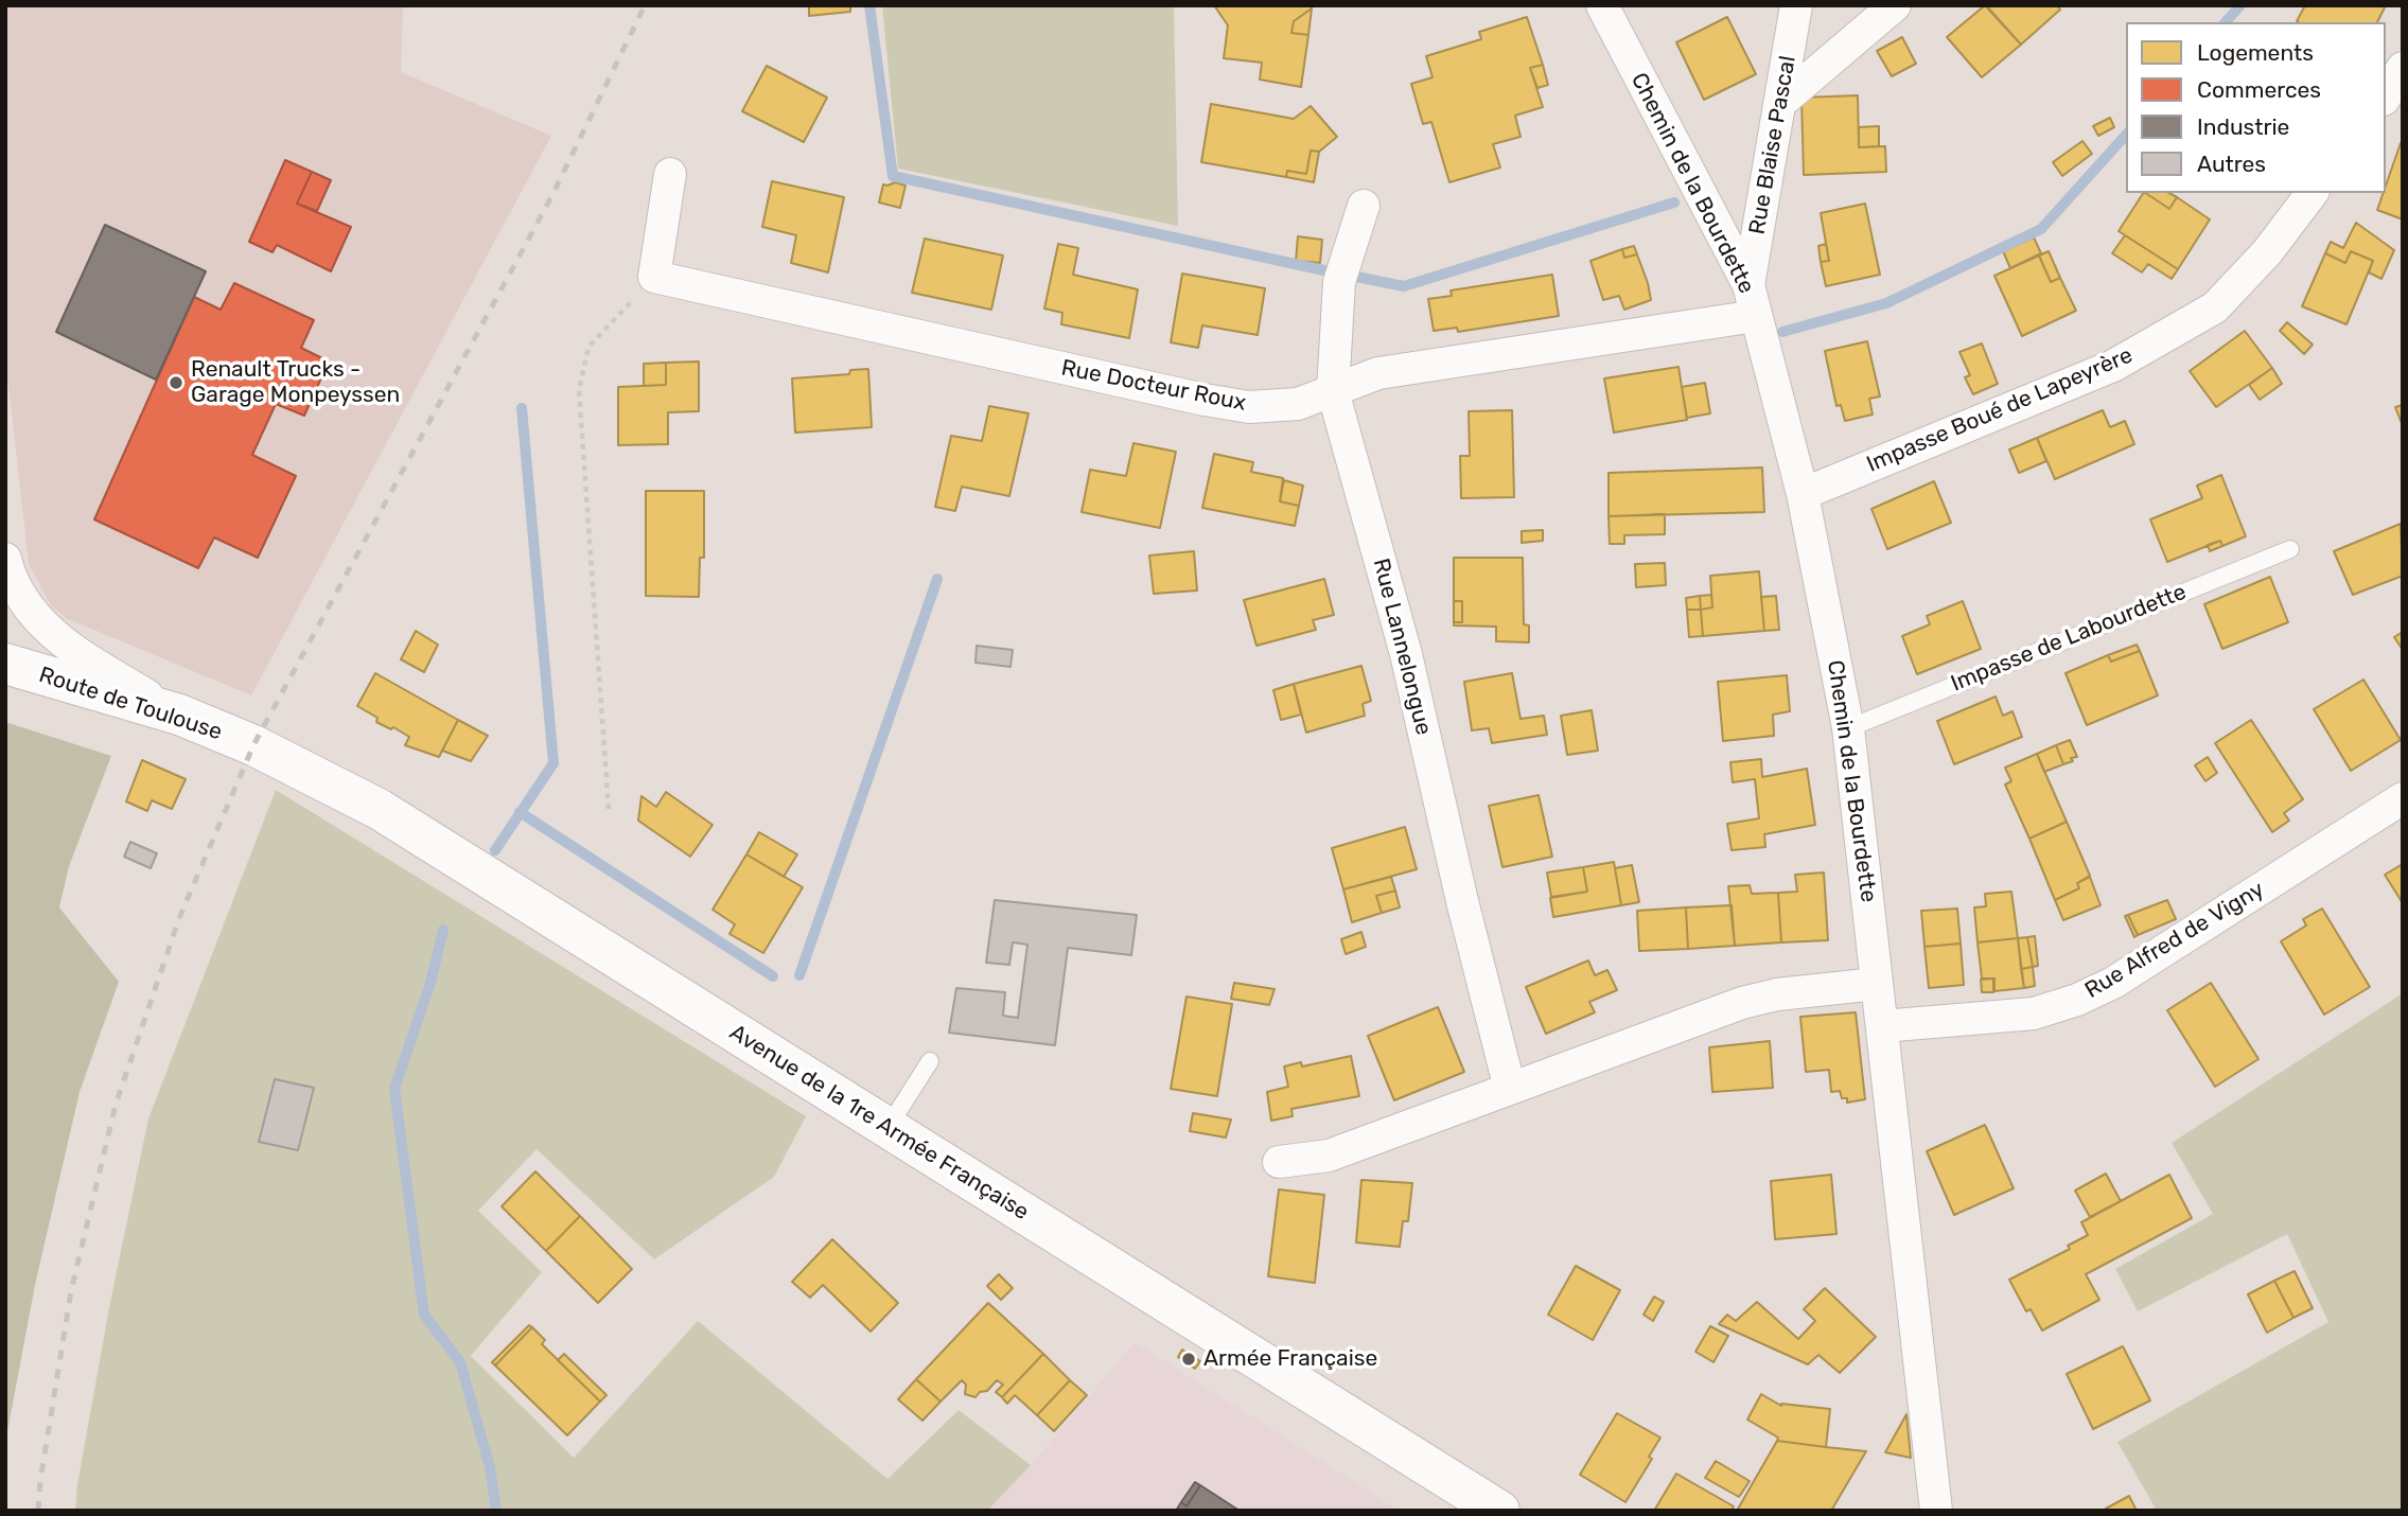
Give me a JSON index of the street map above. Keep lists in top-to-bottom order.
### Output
{
  "streets": {
    "main road": ["Route de Toulouse", "Avenue de la 1re Armée Française"],
    "street": [
      "Rue Blaise Pascal",
      "Chemin de la Bourdette",
      "Rue Docteur Roux",
      "Impasse Boué de Lapeyrère",
      "Rue Lannelongue",
      "Rue Alfred de Vigny"
    ],
    "lane": ["Impasse de Labourdette"]
  },
  "crossings": [
    ["Rue Blaise Pascal", "Chemin de la Bourdette"],
    ["Chemin de la Bourdette", "Rue Docteur Roux"],
    ["Chemin de la Bourdette", "Impasse Boué de Lapeyrère"],
    ["Chemin de la Bourdette", "Impasse de Labourdette"],
    ["Chemin de la Bourdette", "Rue Alfred de Vigny"],
    ["Rue Docteur Roux", "Rue Lannelongue"],
    ["Route de Toulouse", "Avenue de la 1re Armée Française"]
  ],
  "places": ["Renault Trucks - Garage Monpeyssen", "Armée Française"],
  "legend": [
    "Logements",
    "Commerces",
    "Industrie",
    "Autres"
  ]
}
